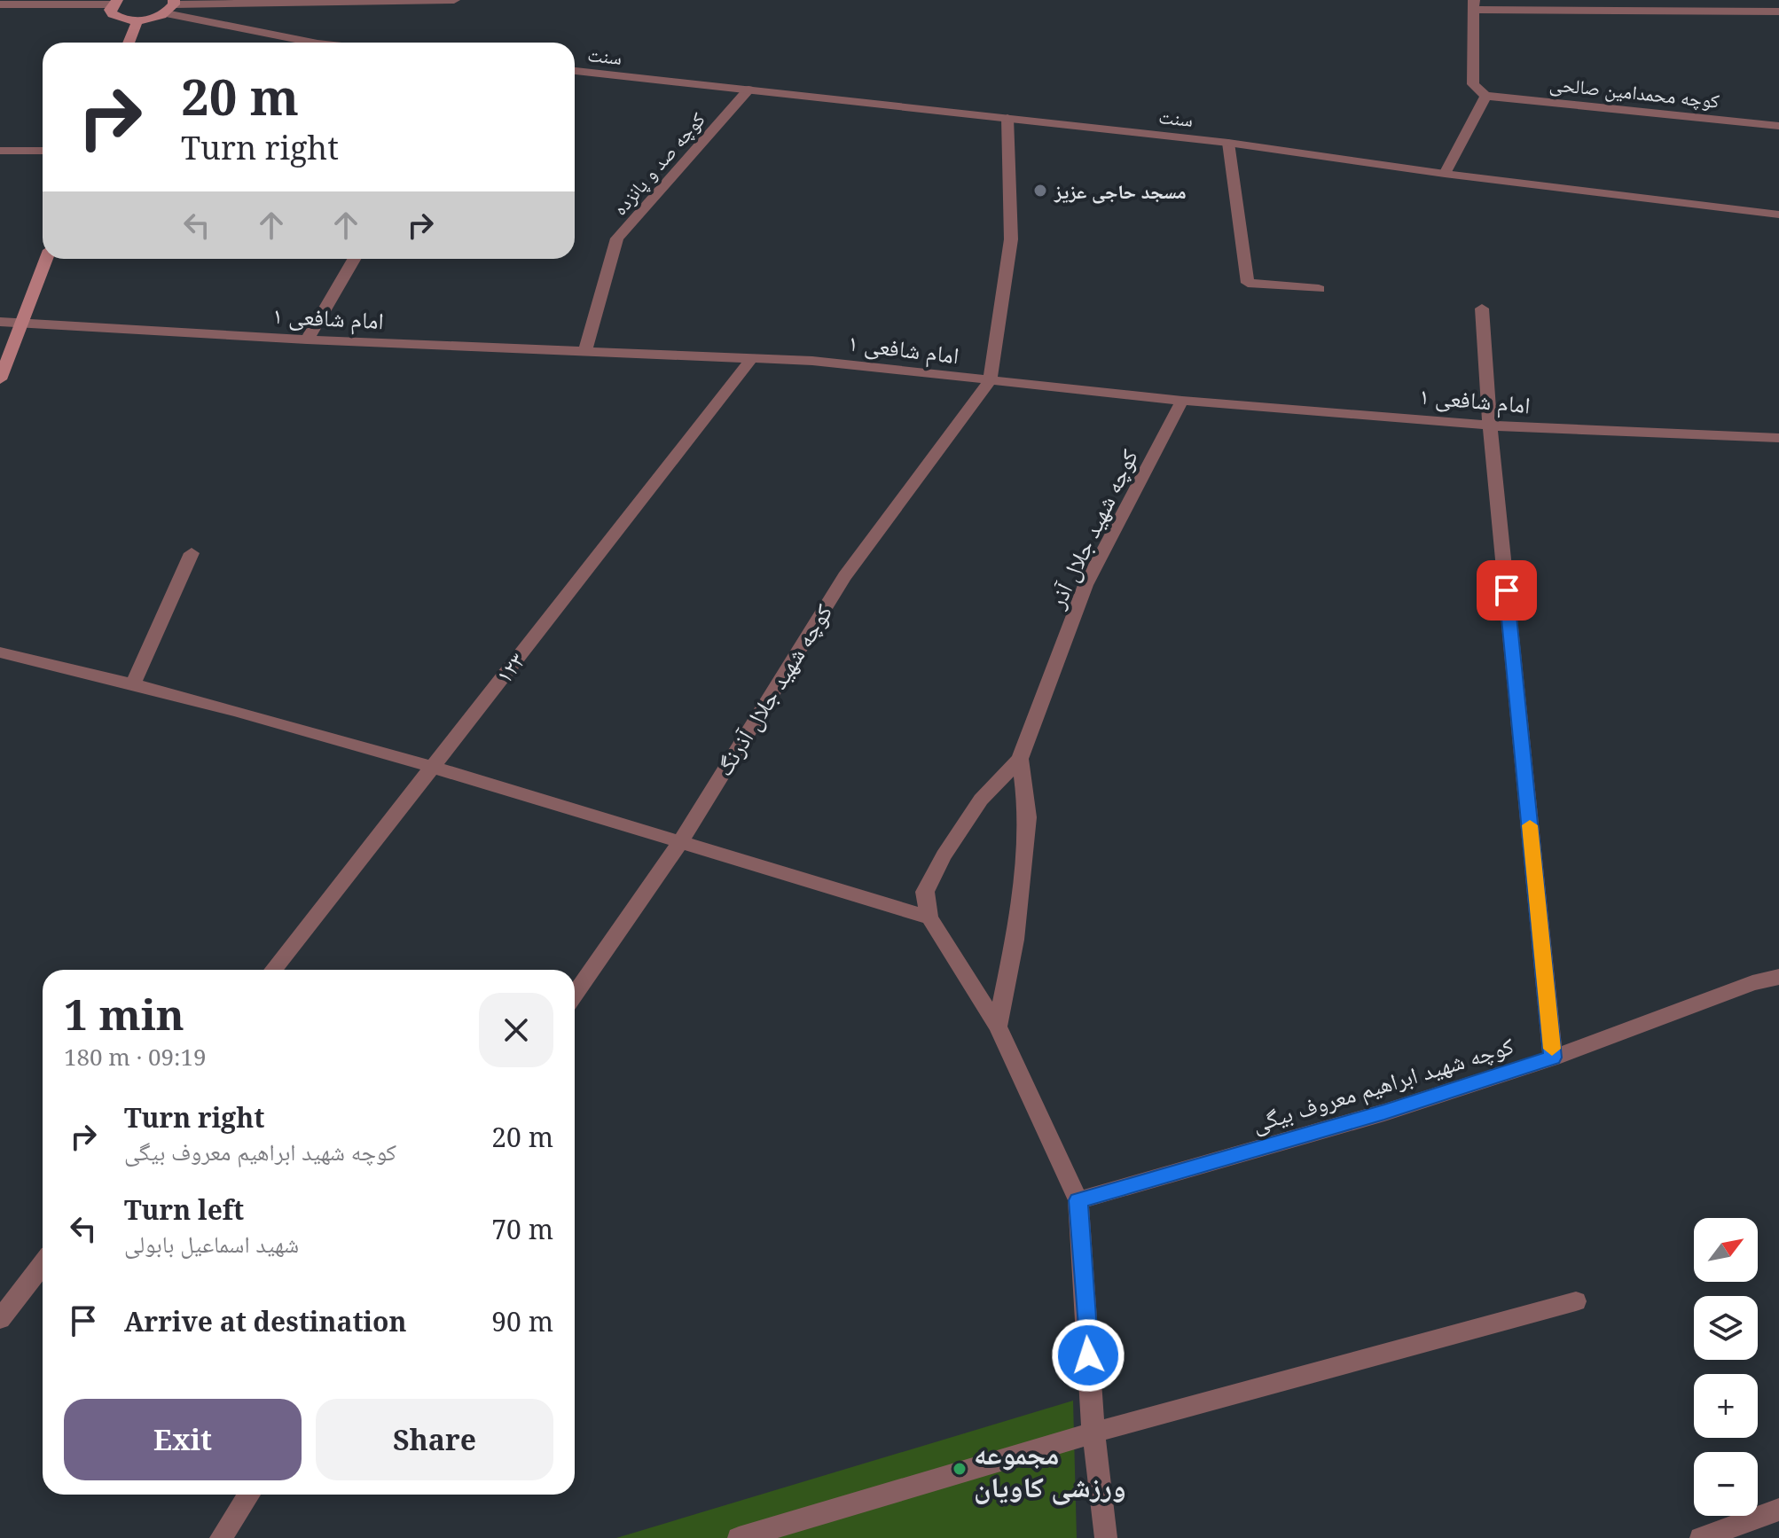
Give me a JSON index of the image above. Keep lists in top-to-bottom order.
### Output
{
  "streets": {
    "street": [
      "سنت",
      "کوچه محمدامین صالحی",
      "کوچه صد و پانزده",
      "امام شافعی ۱",
      "کوچه شهید جلال آذر",
      "۱۲۳",
      "کوچه شهید جلال آذرنگ",
      "کوچه شهید ابراهیم معروف بیگی"
    ]
  },
  "crossings": [
    ["سنت", "کوچه صد و پانزده"],
    ["کوچه صد و پانزده", "امام شافعی ۱"],
    ["امام شافعی ۱", "کوچه شهید جلال آذر"],
    ["امام شافعی ۱", "۱۲۳"],
    ["امام شافعی ۱", "کوچه شهید جلال آذرنگ"]
  ],
  "places": ["مسجد حاجی عزیز", "مجموعه ورزشی کاویان"],
  "north": "top right",
  "page": {
    "turn": ["20 m", "Turn right"],
    "heading": ["1 min", "180 m · 09:19"],
    "list": [
      {
        "name": "Turn right",
        "note": "کوچه شهید ابراهیم معروف بیگی",
        "value": "20 m"
      },
      {
        "name": "Turn left",
        "note": "شهید اسماعیل بابولی",
        "value": "70 m"
      },
      {
        "name": "Arrive at destination",
        "value": "90 m"
      }
    ],
    "map_buttons": ["+", "−"],
    "buttons": ["Exit", "Share"]
  }
}
